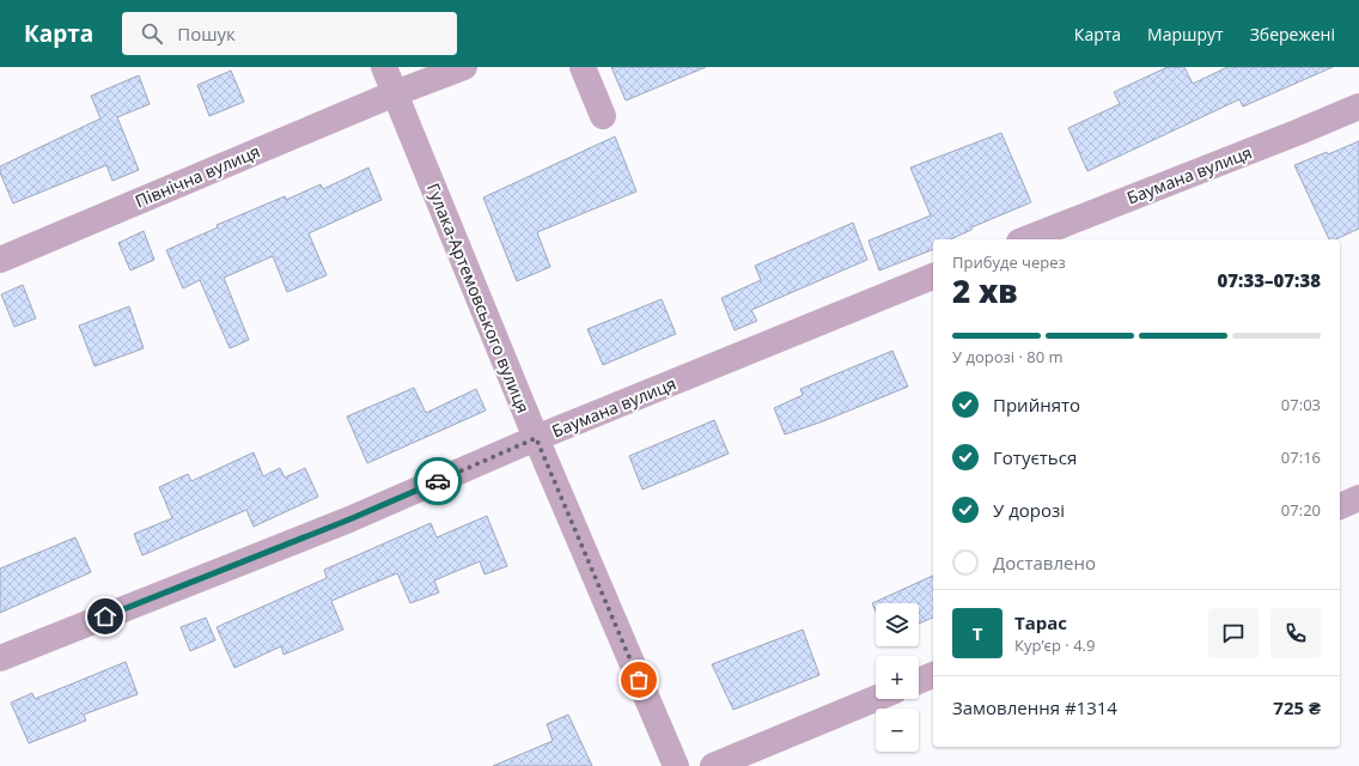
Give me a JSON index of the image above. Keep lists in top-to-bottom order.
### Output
{
  "streets": {
    "street": ["Баумана вулиця", "Північна вулиця", "Гулака-Артемовського вулиця"]
  },
  "crossings": [
    ["Баумана вулиця", "Гулака-Артемовського вулиця"],
    ["Північна вулиця", "Гулака-Артемовського вулиця"]
  ],
  "page": {
    "header": "Карта",
    "search": "Пошук",
    "nav": ["Карта", "Маршрут", "Збережені"],
    "heading": ["2 хв", "Прибуде через", "07:33–07:38"],
    "panel": [
      "Тарас",
      "Кур’єр · 4.9",
      "Замовлення #1314",
      "725 ₴"
    ],
    "bar": "У дорозі · 80 m",
    "list": [
      ["Прийнято", "07:03"],
      ["Готується", "07:16"],
      ["У дорозі", "07:20"],
      "Доставлено"
    ],
    "map_buttons": ["+", "−"],
    "round": "Т"
  }
}
